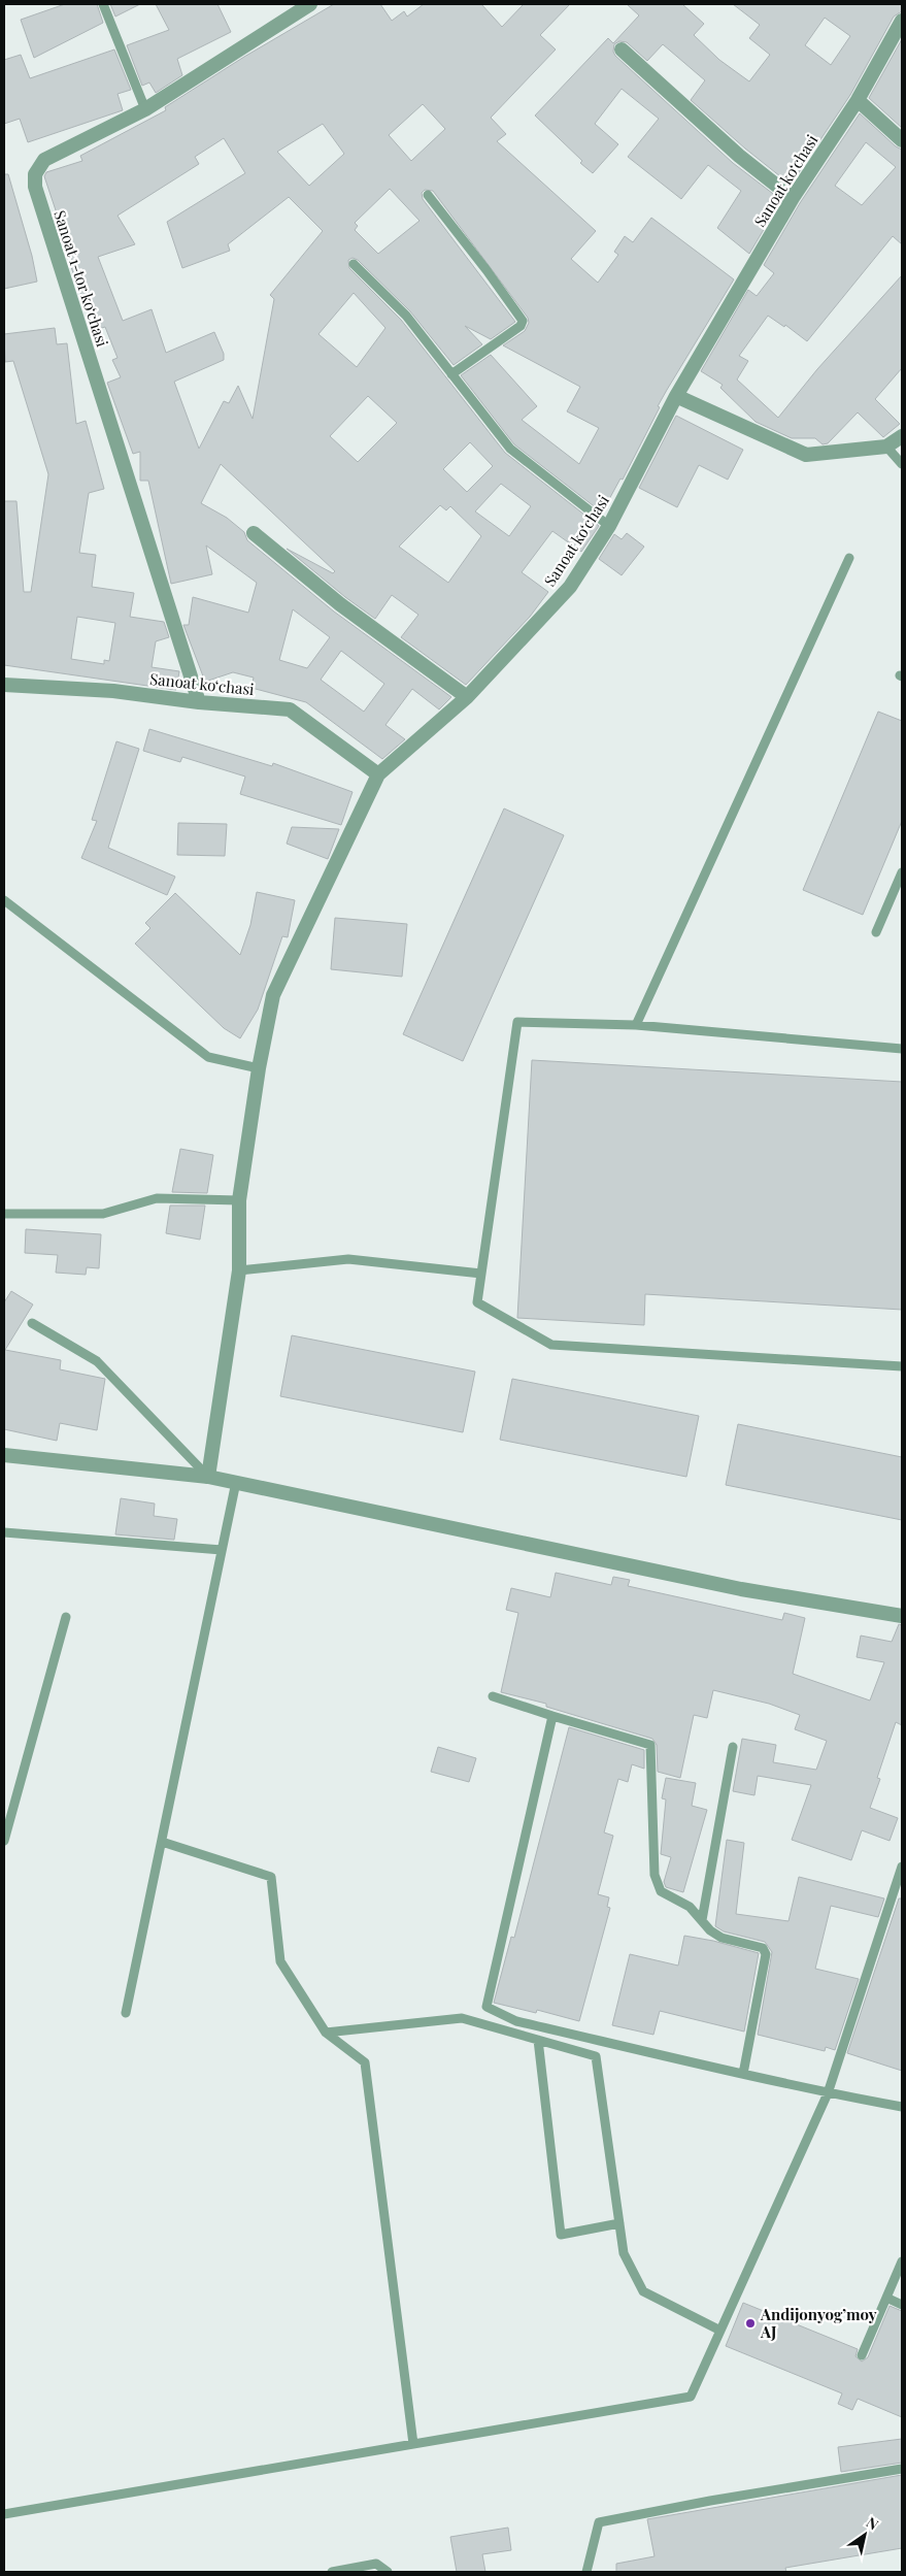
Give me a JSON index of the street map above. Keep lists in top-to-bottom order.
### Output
{
  "streets": {
    "street": ["Sanoat koʻchasi", "Sanoat 1-tor ko‘chasi"]
  },
  "crossings": [
    ["Sanoat koʻchasi", "Sanoat 1-tor ko‘chasi"]
  ],
  "places": ["Andijonyog’moy AJ"],
  "north": "top right"
}
